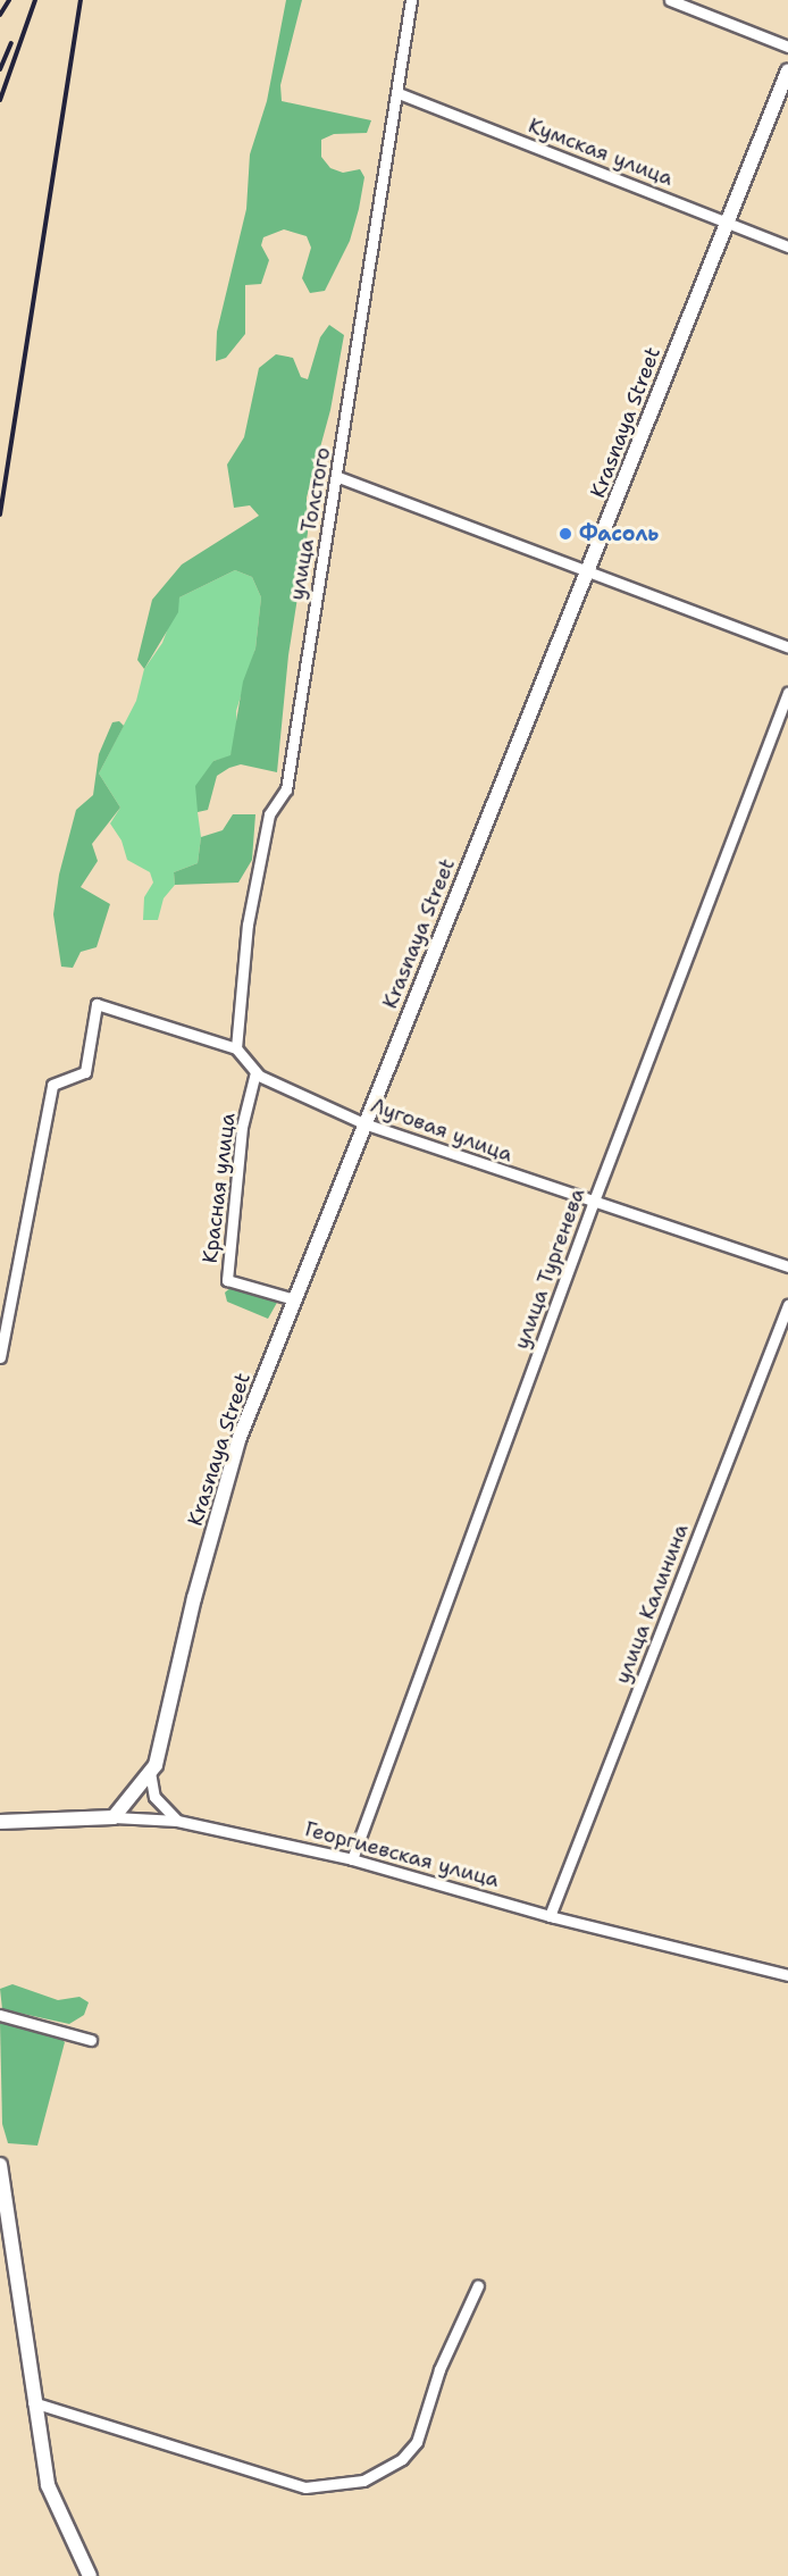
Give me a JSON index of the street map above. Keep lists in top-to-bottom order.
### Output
{
  "streets": {
    "street": [
      "Кумская улица",
      "Krasnaya Street",
      "улица Толстого",
      "Луговая улица",
      "Красная улица",
      "улица Тургенева",
      "улица Калинина",
      "Георгиевская улица"
    ]
  },
  "crossings": [
    ["Кумская улица", "Krasnaya Street"],
    ["Кумская улица", "улица Толстого"],
    ["Krasnaya Street", "Луговая улица"],
    ["Krasnaya Street", "Красная улица"],
    ["Krasnaya Street", "Георгиевская улица"],
    ["улица Толстого", "Луговая улица"],
    ["Луговая улица", "Красная улица"],
    ["Луговая улица", "улица Тургенева"],
    ["улица Тургенева", "Георгиевская улица"],
    ["улица Калинина", "Георгиевская улица"]
  ],
  "places": ["Фасоль"]
}
